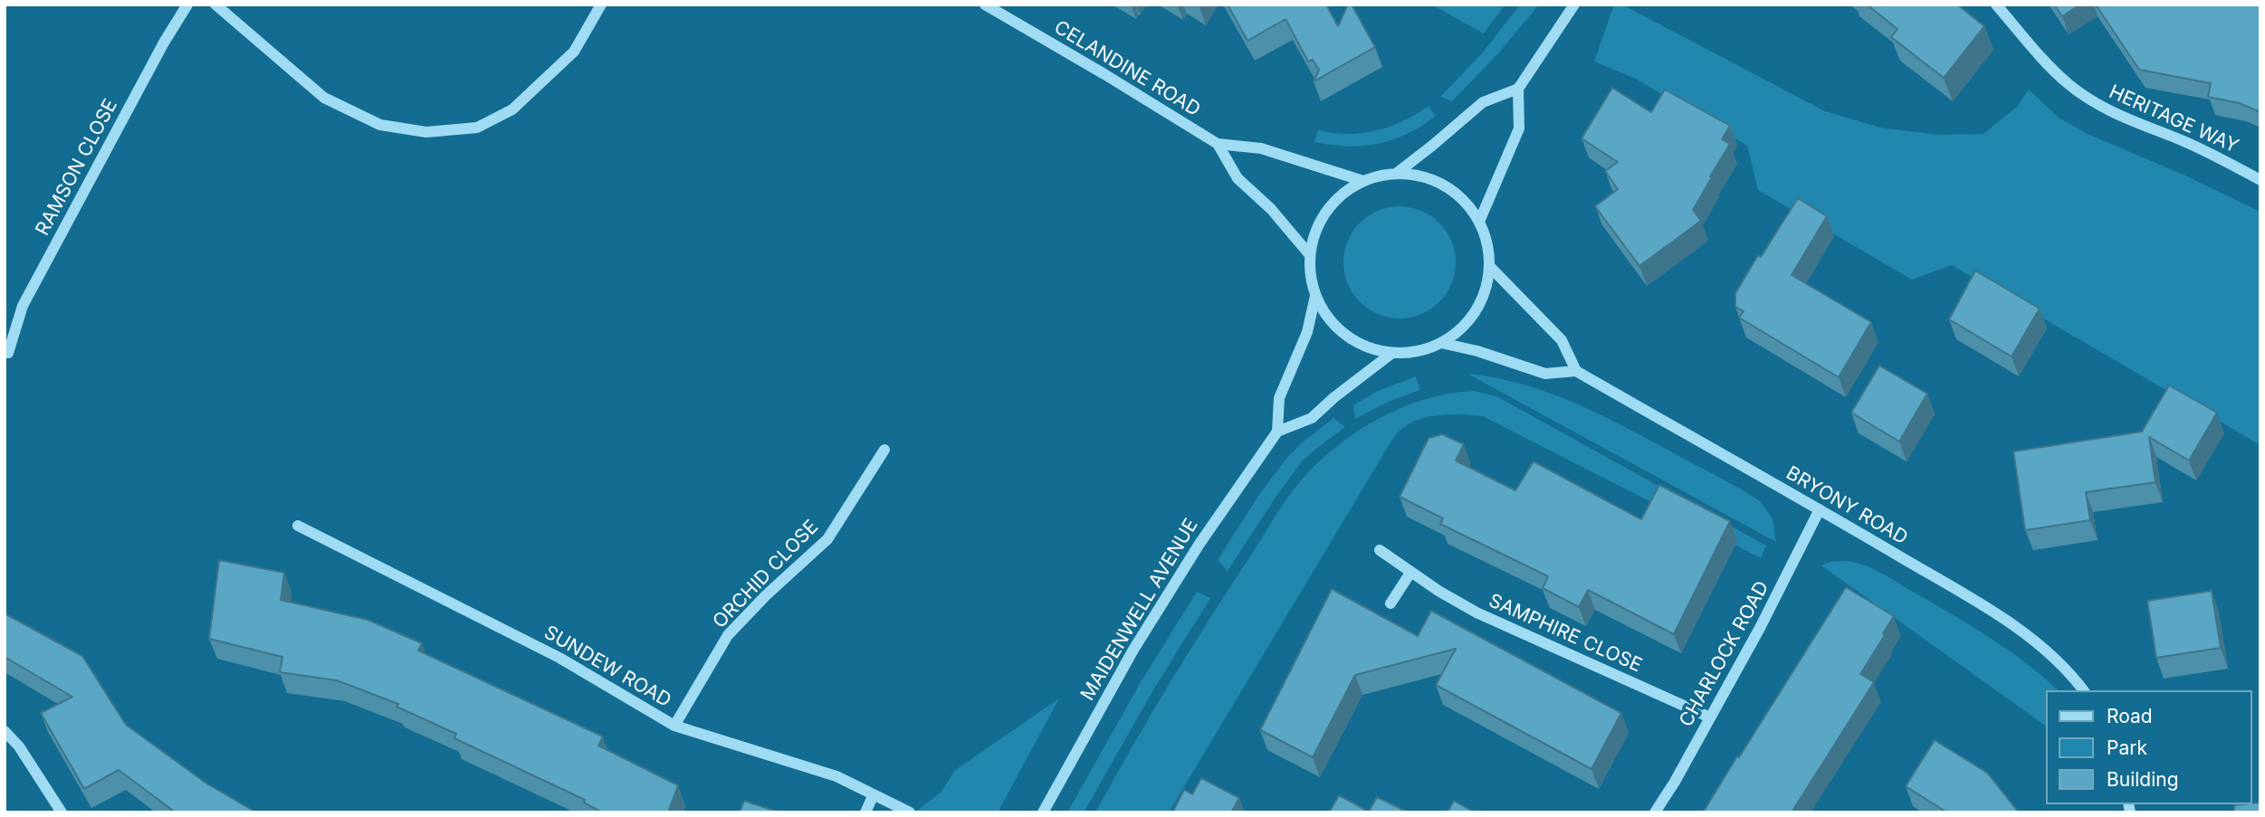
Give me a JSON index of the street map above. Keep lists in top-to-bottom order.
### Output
{
  "streets": {
    "street": [
      "CELANDINE ROAD",
      "HERITAGE WAY",
      "RAMSON CLOSE",
      "BRYONY ROAD",
      "ORCHID CLOSE",
      "MAIDENWELL AVENUE",
      "SAMPHIRE CLOSE",
      "CHARLOCK ROAD",
      "SUNDEW ROAD"
    ]
  },
  "crossings": [
    ["CELANDINE ROAD", "MAIDENWELL AVENUE"],
    ["BRYONY ROAD", "CHARLOCK ROAD"],
    ["ORCHID CLOSE", "SUNDEW ROAD"],
    ["SAMPHIRE CLOSE", "CHARLOCK ROAD"]
  ],
  "legend": ["Road", "Park", "Building"]
}
